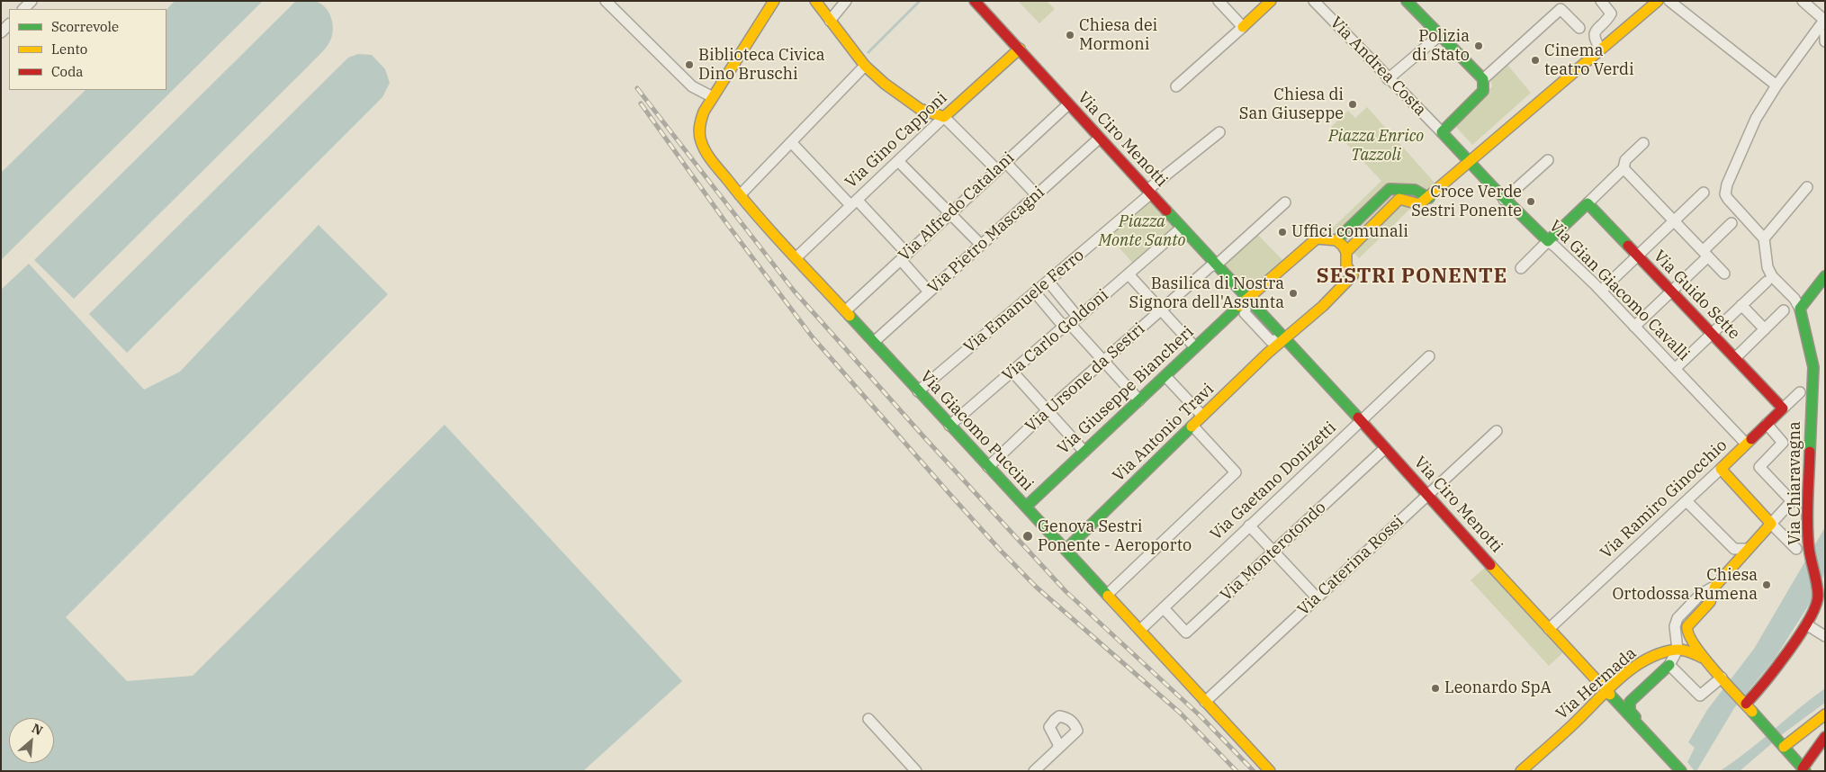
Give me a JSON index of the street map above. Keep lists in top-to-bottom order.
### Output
{
  "streets": {
    "street": [
      "Via Andrea Costa",
      "Via Ciro Menotti",
      "Via Gino Capponi",
      "Via Alfredo Catalani",
      "Via Pietro Mascagni",
      "Via Gian Giacomo Cavalli",
      "Via Guido Sette",
      "Via Emanuele Ferro",
      "Via Carlo Goldoni",
      "Via Ursone da Sestri",
      "Via Giuseppe Biancheri",
      "Via Giacomo Puccini",
      "Via Antonio Travi",
      "Via Gaetano Donizetti",
      "Via Chiaravagna",
      "Via Ramiro Ginocchio",
      "Via Monterotondo",
      "Via Caterina Rossi",
      "Via Hermada"
    ]
  },
  "crossings": [
    ["Via Andrea Costa", "Via Gian Giacomo Cavalli"],
    ["Via Ciro Menotti", "Via Gino Capponi"],
    ["Via Ciro Menotti", "Via Alfredo Catalani"],
    ["Via Ciro Menotti", "Via Pietro Mascagni"],
    ["Via Ciro Menotti", "Via Emanuele Ferro"],
    ["Via Ciro Menotti", "Via Carlo Goldoni"],
    ["Via Ciro Menotti", "Via Ursone da Sestri"],
    ["Via Ciro Menotti", "Via Giuseppe Biancheri"],
    ["Via Ciro Menotti", "Via Antonio Travi"],
    ["Via Ciro Menotti", "Via Gaetano Donizetti"],
    ["Via Ciro Menotti", "Via Ramiro Ginocchio"],
    ["Via Ciro Menotti", "Via Monterotondo"],
    ["Via Ciro Menotti", "Via Caterina Rossi"],
    ["Via Ciro Menotti", "Via Hermada"],
    ["Via Gino Capponi", "Via Giacomo Puccini"],
    ["Via Alfredo Catalani", "Via Giacomo Puccini"],
    ["Via Pietro Mascagni", "Via Giacomo Puccini"],
    ["Via Gian Giacomo Cavalli", "Via Ramiro Ginocchio"],
    ["Via Guido Sette", "Via Ramiro Ginocchio"],
    ["Via Emanuele Ferro", "Via Giacomo Puccini"],
    ["Via Carlo Goldoni", "Via Giacomo Puccini"],
    ["Via Ursone da Sestri", "Via Giacomo Puccini"],
    ["Via Giuseppe Biancheri", "Via Giacomo Puccini"],
    ["Via Giacomo Puccini", "Via Antonio Travi"],
    ["Via Giacomo Puccini", "Via Gaetano Donizetti"],
    ["Via Giacomo Puccini", "Via Caterina Rossi"],
    ["Via Gaetano Donizetti", "Via Monterotondo"]
  ],
  "districts": ["SESTRI PONENTE"],
  "parks": ["Piazza Enrico Tazzoli", "Piazza Monte Santo"],
  "places": [
    "Chiesa dei Mormoni",
    "Polizia di Stato",
    "Cinema teatro Verdi",
    "Biblioteca Civica Dino Bruschi",
    "Chiesa di San Giuseppe",
    "Croce Verde Sestri Ponente",
    "Uffici comunali",
    "Basilica di Nostra Signora dell'Assunta",
    "Genova Sestri Ponente - Aeroporto",
    "Chiesa Ortodossa Rumena",
    "Leonardo SpA"
  ],
  "legend": ["Scorrevole", "Lento", "Coda"],
  "north": "top right"
}
